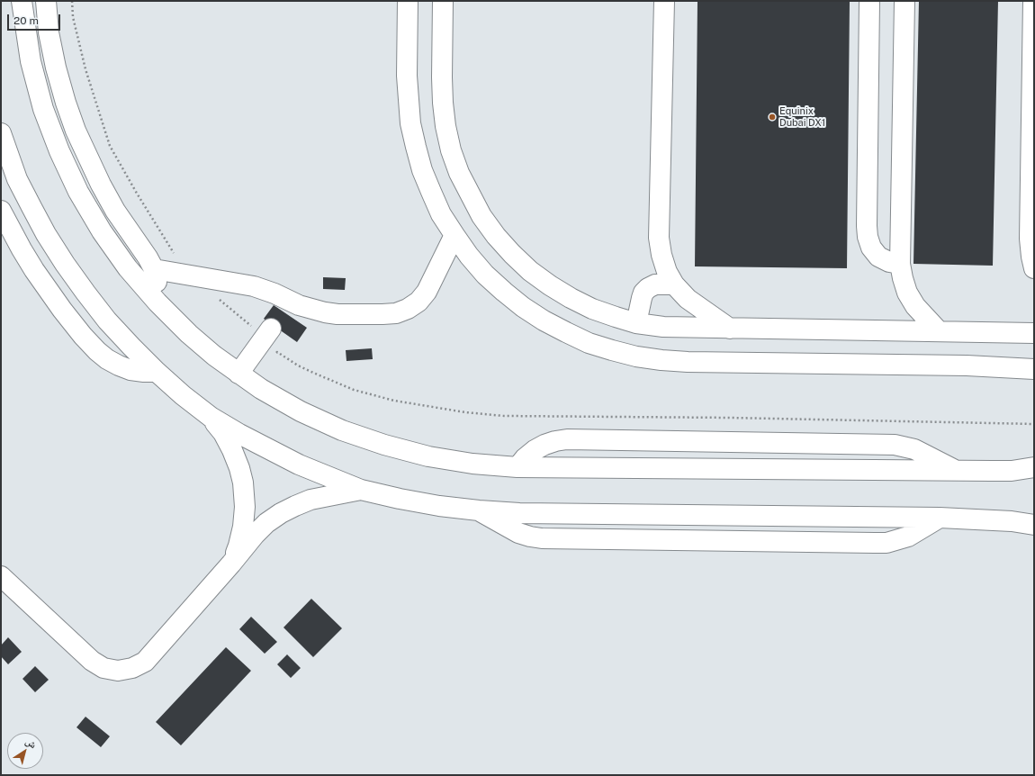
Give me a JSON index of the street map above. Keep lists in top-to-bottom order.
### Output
{
  "places": ["Equinix Dubai DX1"],
  "scale_bar": "20 m",
  "north": "top right"
}
